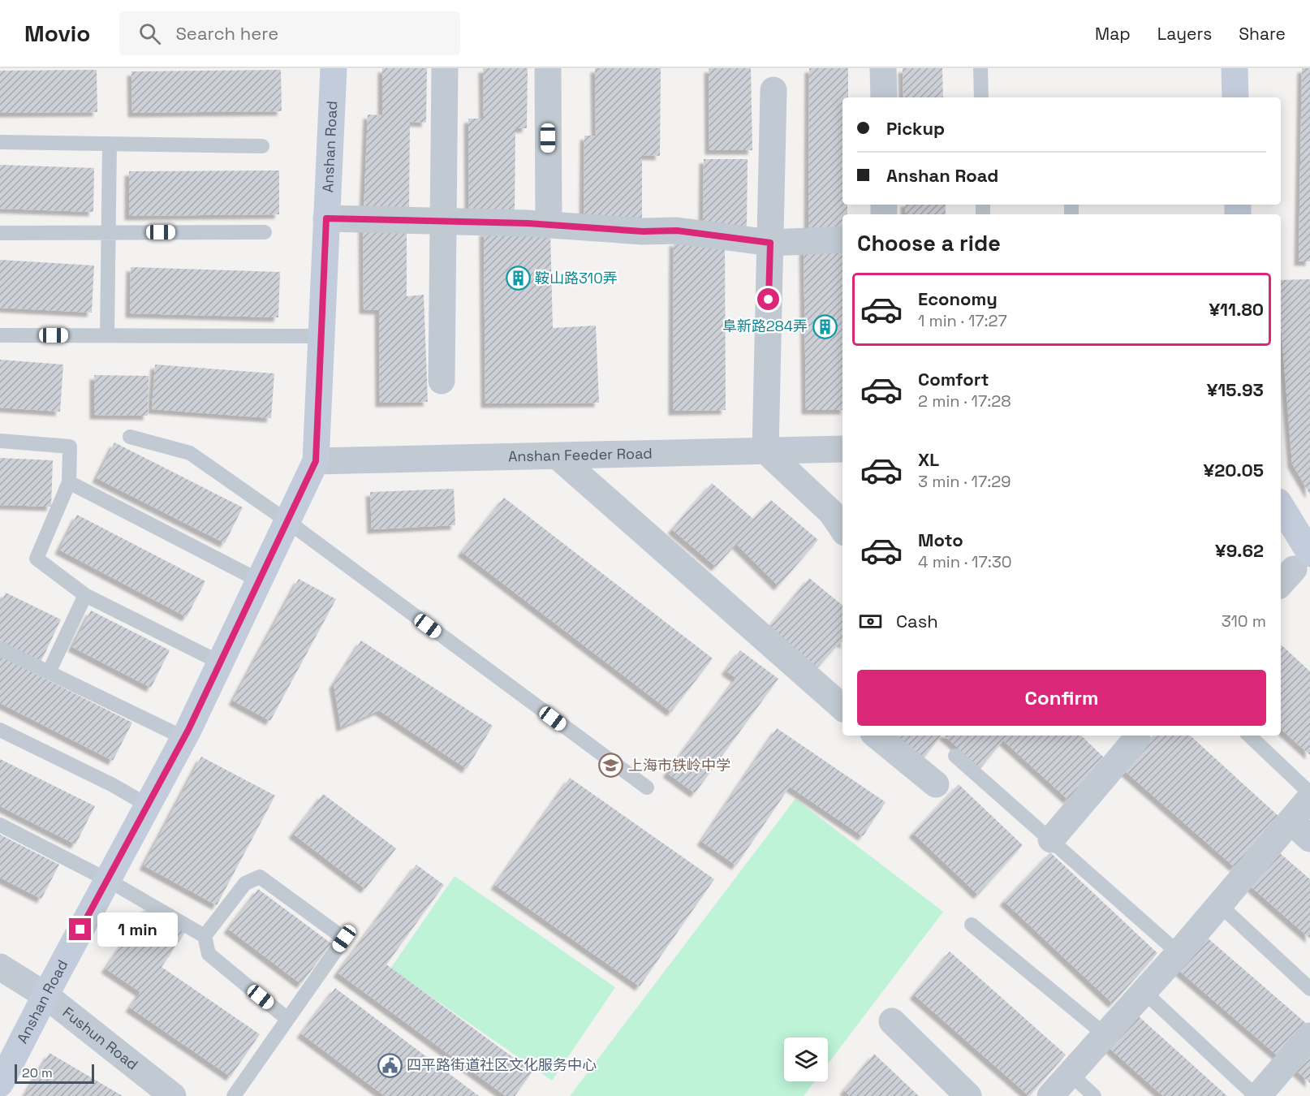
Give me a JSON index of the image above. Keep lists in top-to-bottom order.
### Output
{
  "streets": {
    "street": ["Anshan Road", "Anshan Feeder Road", "Fushun Road"]
  },
  "crossings": [
    ["Anshan Road", "Anshan Feeder Road"],
    ["Anshan Road", "Fushun Road"]
  ],
  "places": {
    "building": ["鞍山路310弄", "阜新路284弄"],
    "school or university": ["上海市铁岭中学"],
    "public building": ["四平路街道社区文化服务中心"]
  },
  "scale_bar": "20 m",
  "page": {
    "header": "Movio",
    "search": "Search here",
    "nav": ["Map", "Layers", "Share"],
    "banner": ["Pickup", "Anshan Road"],
    "heading": "Choose a ride",
    "list": [
      {
        "name": "Economy",
        "note": "1 min · 17:27",
        "value": "¥11.80"
      },
      {
        "name": "Comfort",
        "note": "2 min · 17:28",
        "value": "¥15.93"
      },
      {
        "name": "XL",
        "note": "3 min · 17:29",
        "value": "¥20.05"
      },
      {
        "name": "Moto",
        "note": "4 min · 17:30",
        "value": "¥9.62"
      }
    ],
    "pay": ["Cash", "310 m"],
    "buttons": "Confirm",
    "bubble": "1 min",
    "scale": "20 m"
  }
}
